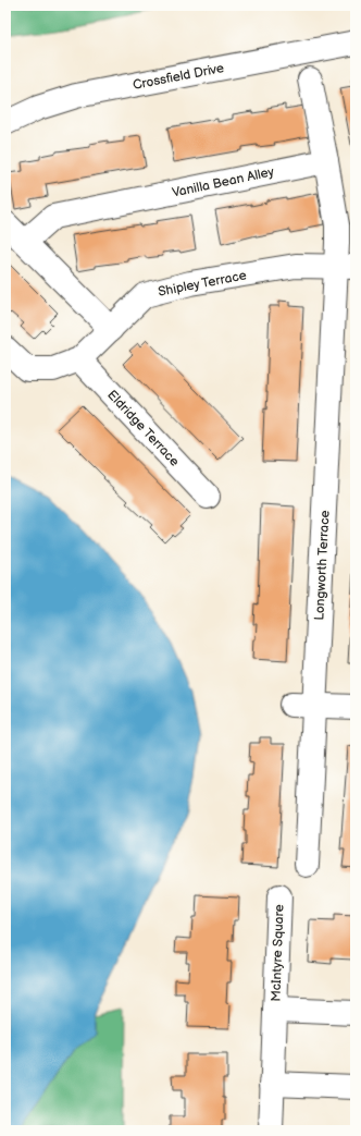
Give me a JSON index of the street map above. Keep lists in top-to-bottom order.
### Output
{
  "streets": {
    "street": [
      "Crossfield Drive",
      "Vanilla Bean Alley",
      "Shipley Terrace",
      "Eldridge Terrace",
      "Longworth Terrace",
      "McIntyre Square"
    ]
  },
  "crossings": [
    ["Shipley Terrace", "Eldridge Terrace"],
    ["Shipley Terrace", "Longworth Terrace"]
  ]
}
